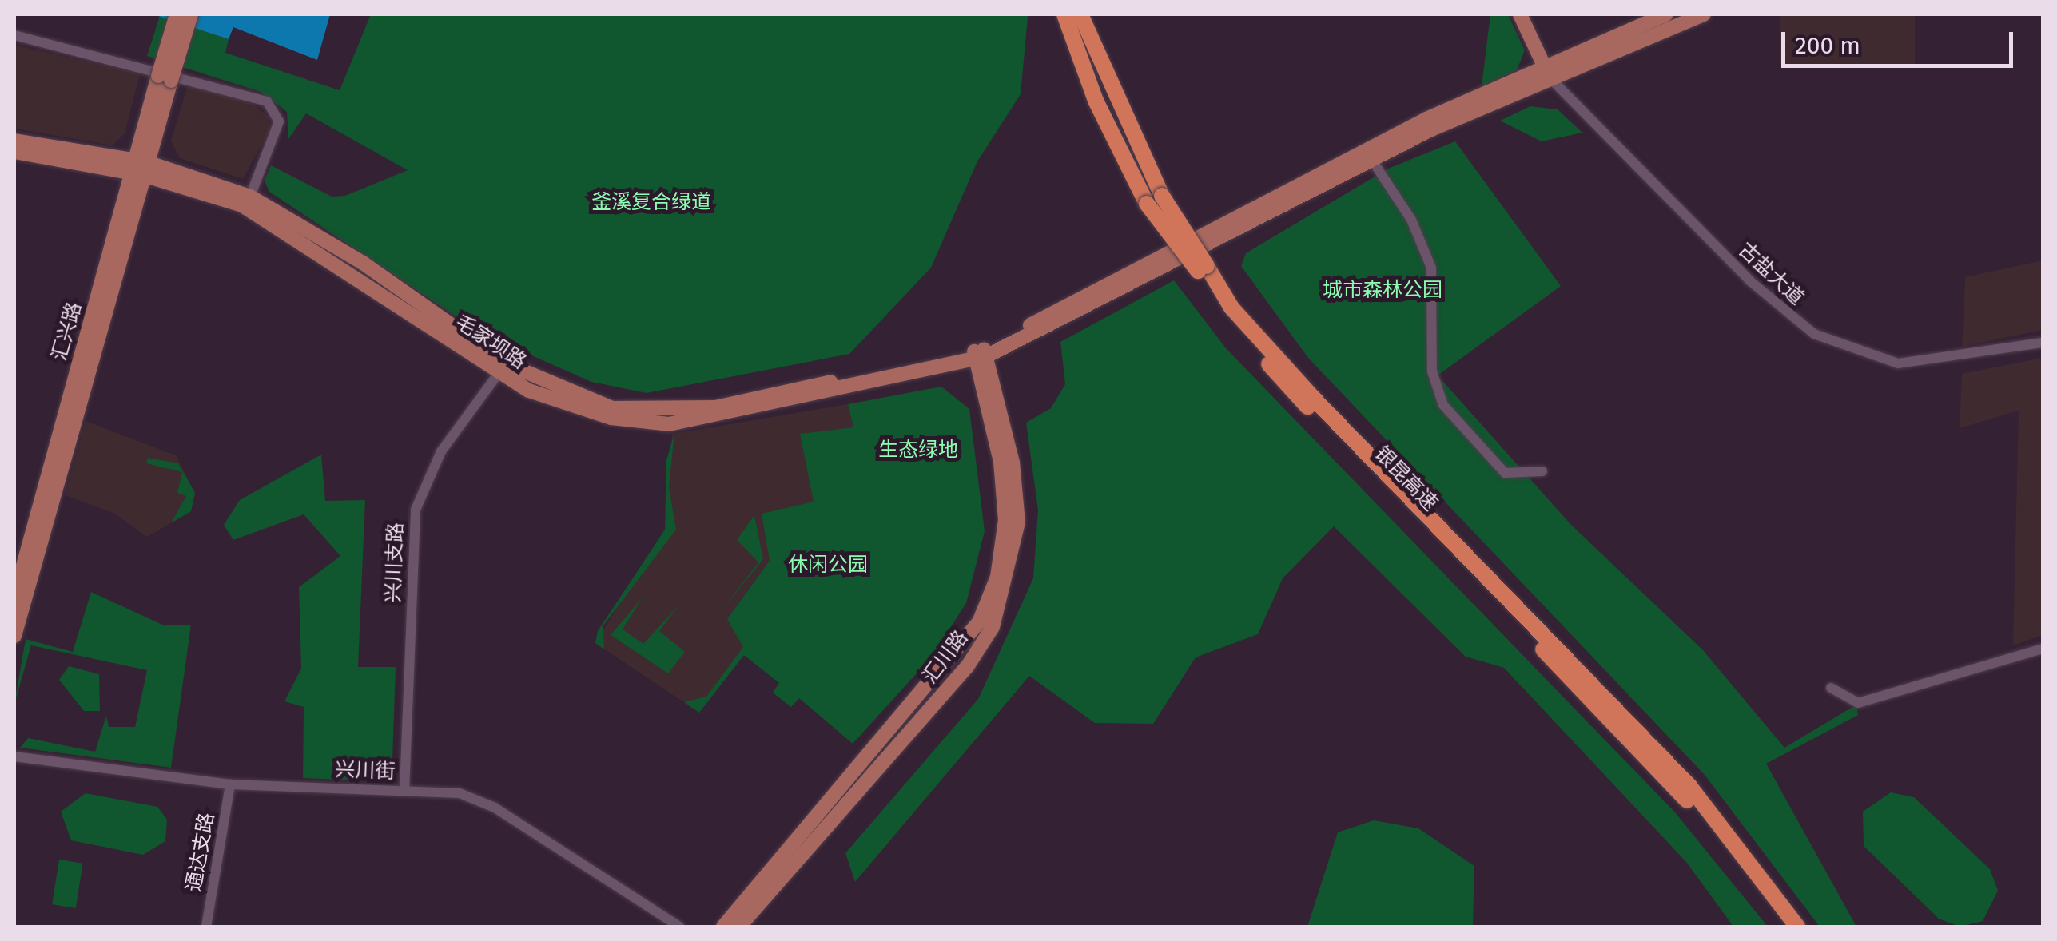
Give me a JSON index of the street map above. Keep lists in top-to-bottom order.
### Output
{
  "streets": {
    "highway": ["银昆高速"],
    "main road": ["汇兴路", "毛家坝路", "汇川路"],
    "street": [
      "古盐大道",
      "兴川支路",
      "兴川街",
      "通达支路"
    ]
  },
  "crossings": [
    ["汇兴路", "毛家坝路"],
    ["毛家坝路", "兴川支路"],
    ["毛家坝路", "汇川路"],
    ["兴川支路", "兴川街"],
    ["兴川街", "通达支路"]
  ],
  "parks": [
    "釜溪复合绿道",
    "城市森林公园",
    "生态绿地",
    "休闲公园"
  ],
  "scale_bar": "200 m"
}
